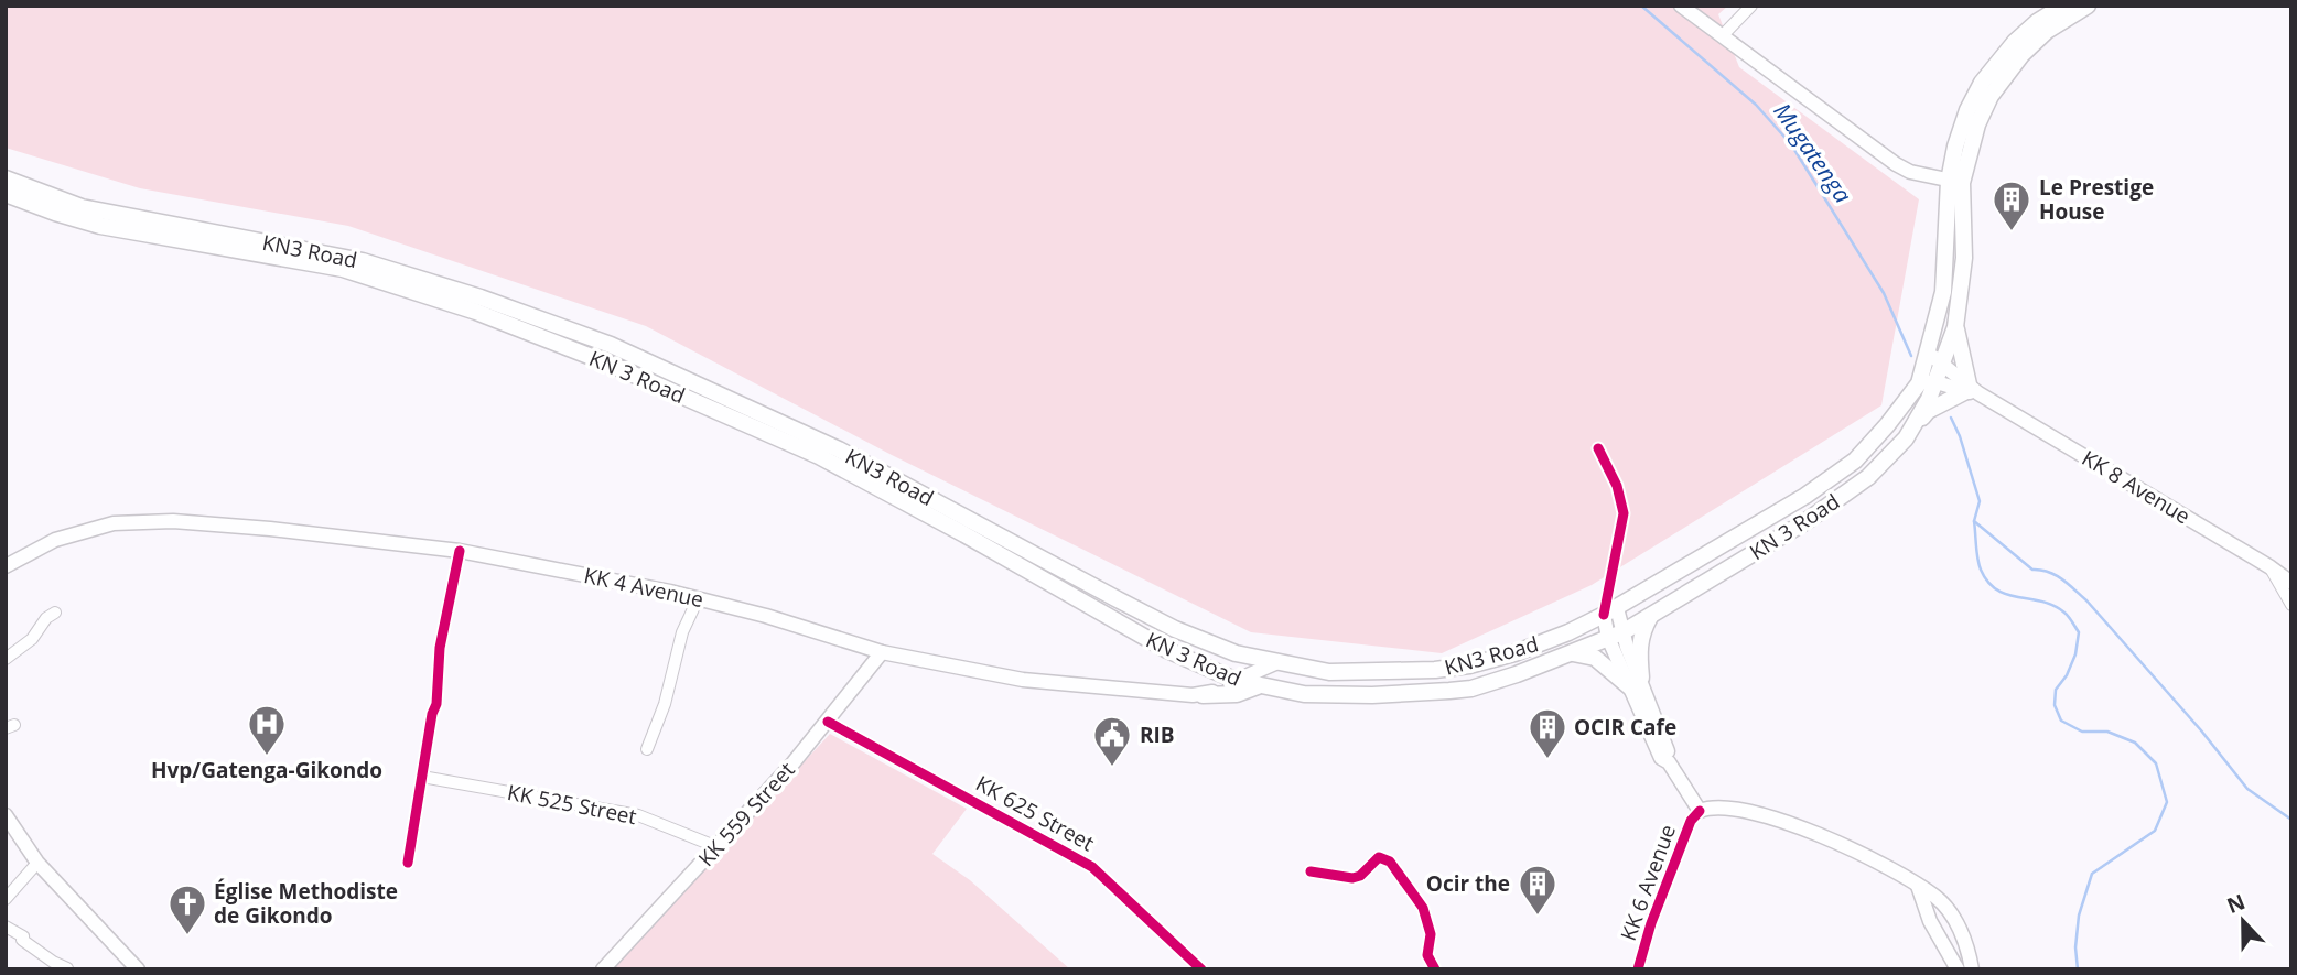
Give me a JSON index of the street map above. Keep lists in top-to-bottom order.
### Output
{
  "streets": {
    "highway": ["KN3 Road", "KN 3 Road"],
    "main road": [
      "KK 8 Avenue",
      "KK 4 Avenue",
      "KK 559 Street",
      "KK 6 Avenue"
    ],
    "street": ["KK 525 Street", "KK 625 Street"]
  },
  "crossings": [
    ["KN3 Road", "KN 3 Road"],
    ["KN3 Road", "KK 6 Avenue"],
    ["KN 3 Road", "KK 8 Avenue"],
    ["KN 3 Road", "KK 6 Avenue"],
    ["KK 4 Avenue", "KK 559 Street"],
    ["KK 525 Street", "KK 559 Street"],
    ["KK 625 Street", "KK 559 Street"]
  ],
  "water": ["Mugatenga"],
  "places": {
    "building": ["Le Prestige House", "OCIR Cafe", "Ocir the"],
    "hospital": ["Hvp/Gatenga-Gikondo"],
    "public building": ["RIB"],
    "church": ["Église Methodiste de Gikondo"]
  },
  "north": "top"
}
